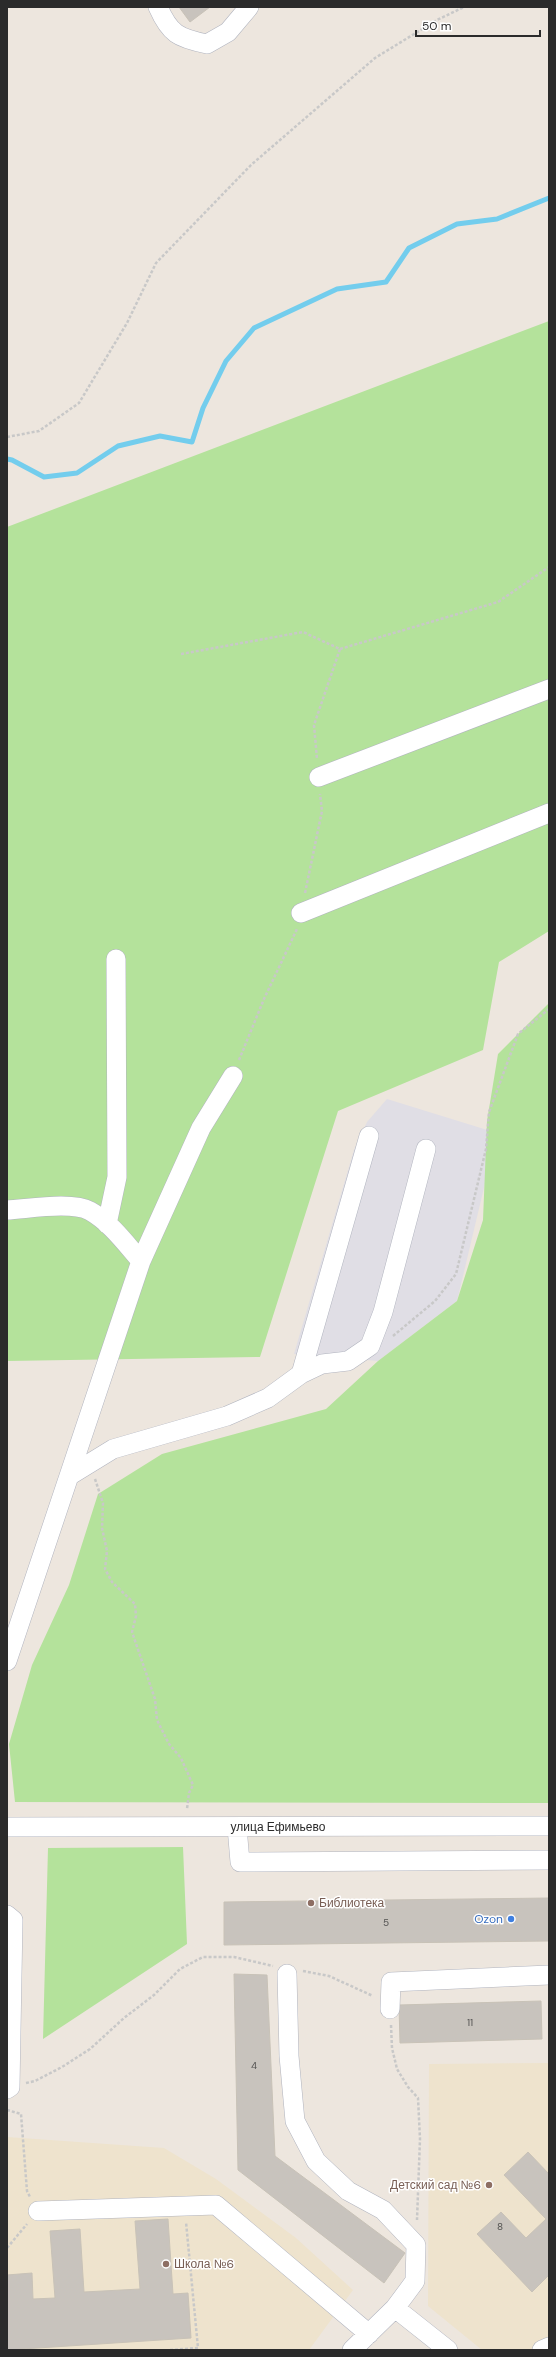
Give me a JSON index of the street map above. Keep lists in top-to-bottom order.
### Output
{
  "streets": {
    "street": ["улица Ефимьево"]
  },
  "places": [
    "Библиотека",
    "Ozon",
    "Детский сад №6",
    "Школа №6"
  ],
  "house_numbers": [
    "5",
    "11",
    "4",
    "8"
  ],
  "scale_bar": "50 m"
}
